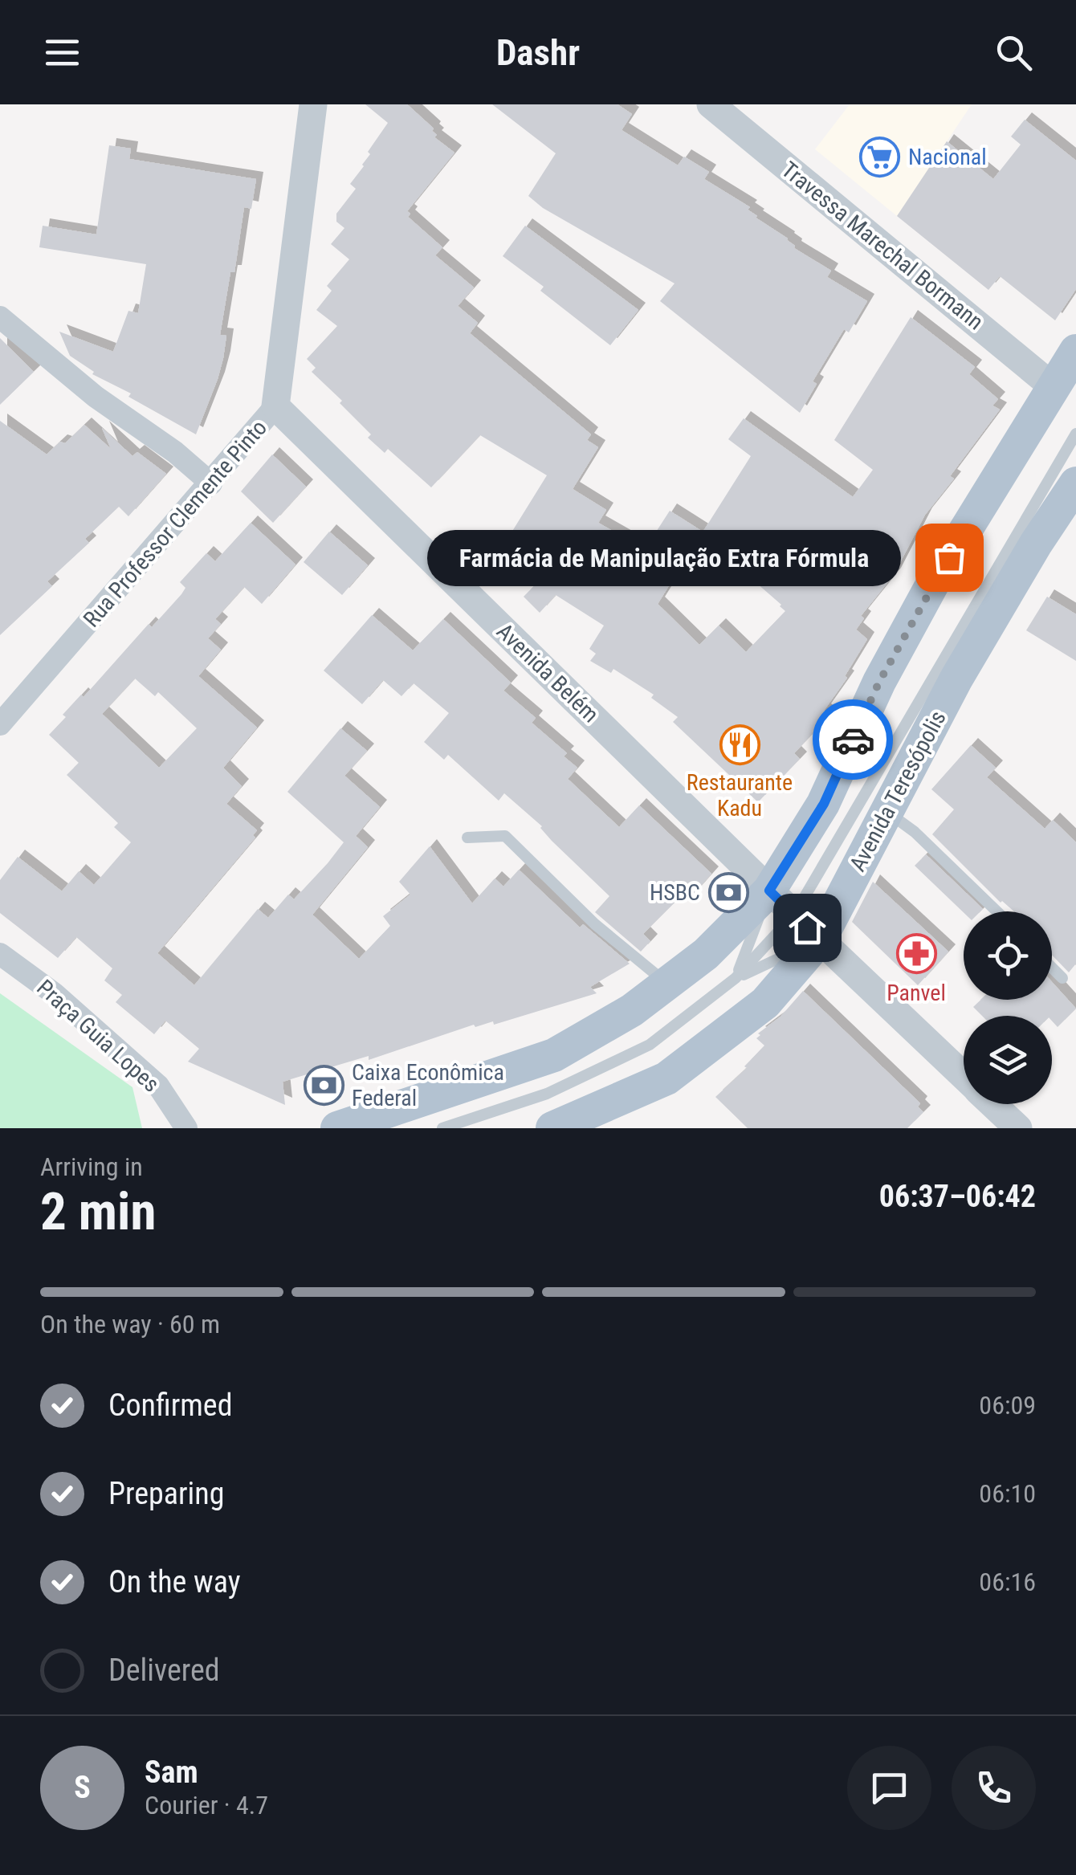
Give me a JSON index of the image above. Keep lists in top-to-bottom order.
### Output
{
  "streets": {
    "main road": ["Avenida Teresópolis"],
    "street": [
      "Travessa Marechal Bormann",
      "Rua Professor Clemente Pinto",
      "Avenida Belém",
      "Praça Guia Lopes"
    ]
  },
  "crossings": [
    ["Rua Professor Clemente Pinto", "Avenida Belém"],
    ["Avenida Belém", "Avenida Teresópolis"]
  ],
  "places": {
    "supermarket": ["Nacional"],
    "other": ["Farmácia de Manipulação Extra Fórmula"],
    "restaurant": ["Restaurante Kadu"],
    "bank": ["HSBC", "Caixa Econômica Federal"],
    "pharmacy": ["Panvel"]
  },
  "page": {
    "header": "Dashr",
    "bubble": "Farmácia de Manipulação Extra Fórmula",
    "heading": ["2 min", "Arriving in", "06:37–06:42"],
    "panel": ["Sam", "Courier · 4.7"],
    "bar": "On the way · 60 m",
    "list": [
      ["Confirmed", "06:09"],
      ["Preparing", "06:10"],
      ["On the way", "06:16"],
      "Delivered"
    ],
    "round": "S"
  }
}
